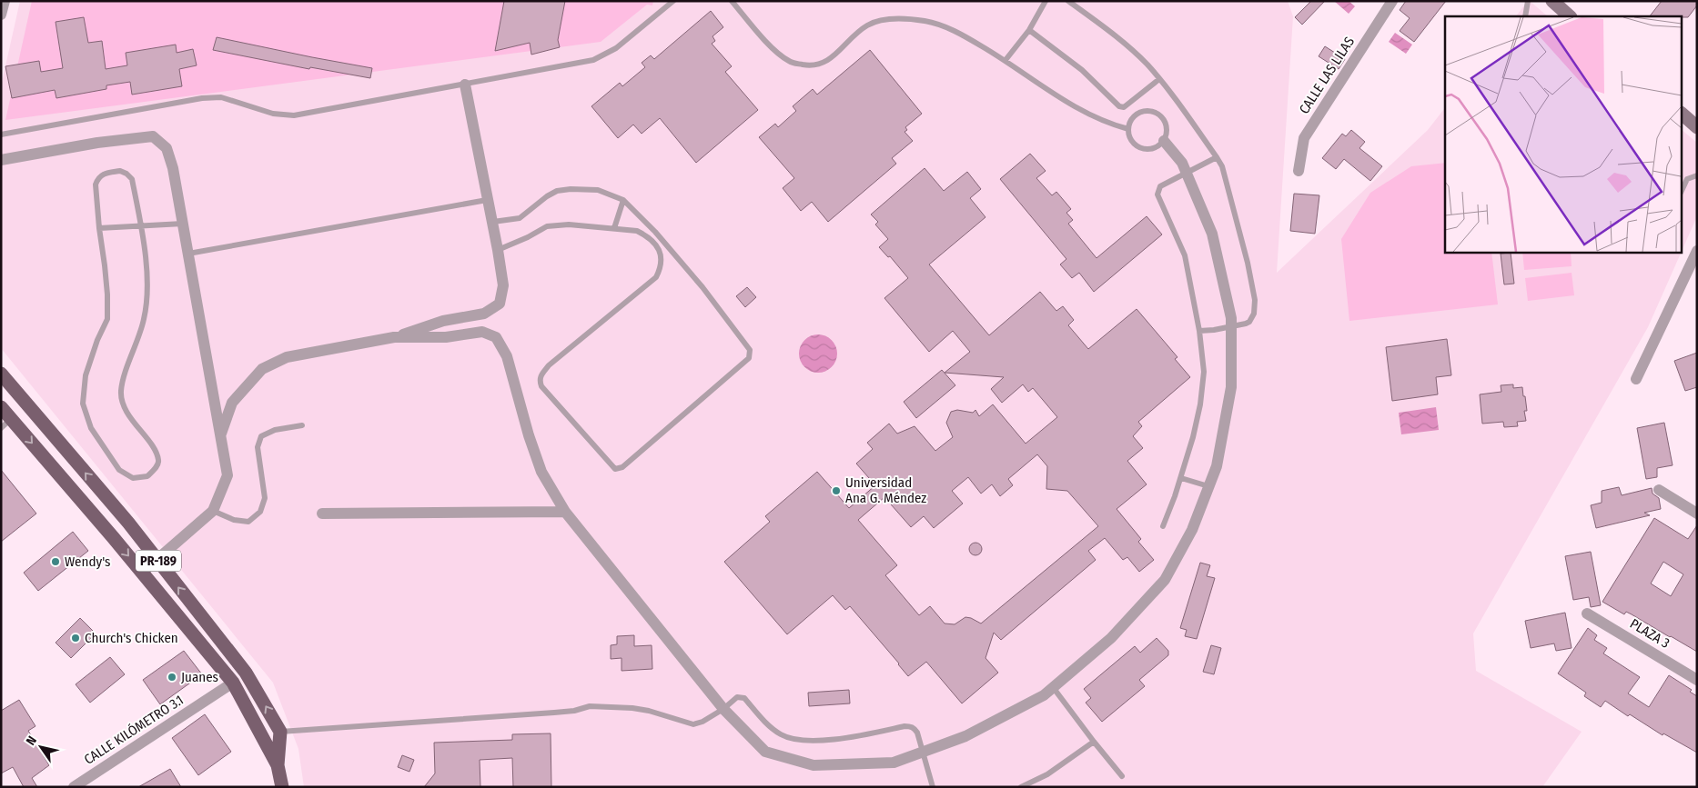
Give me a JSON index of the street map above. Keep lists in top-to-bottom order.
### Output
{
  "streets": {
    "main road": ["PR-189"],
    "street": ["CALLE LAS LILAS", "PLAZA 3", "CALLE KILÓMETRO 3.1"]
  },
  "crossings": [
    ["PR-189", "CALLE KILÓMETRO 3.1"]
  ],
  "places": [
    "Universidad Ana G. Méndez",
    "Wendy's",
    "Church's Chicken",
    "Juanes"
  ],
  "north": "top left"
}
